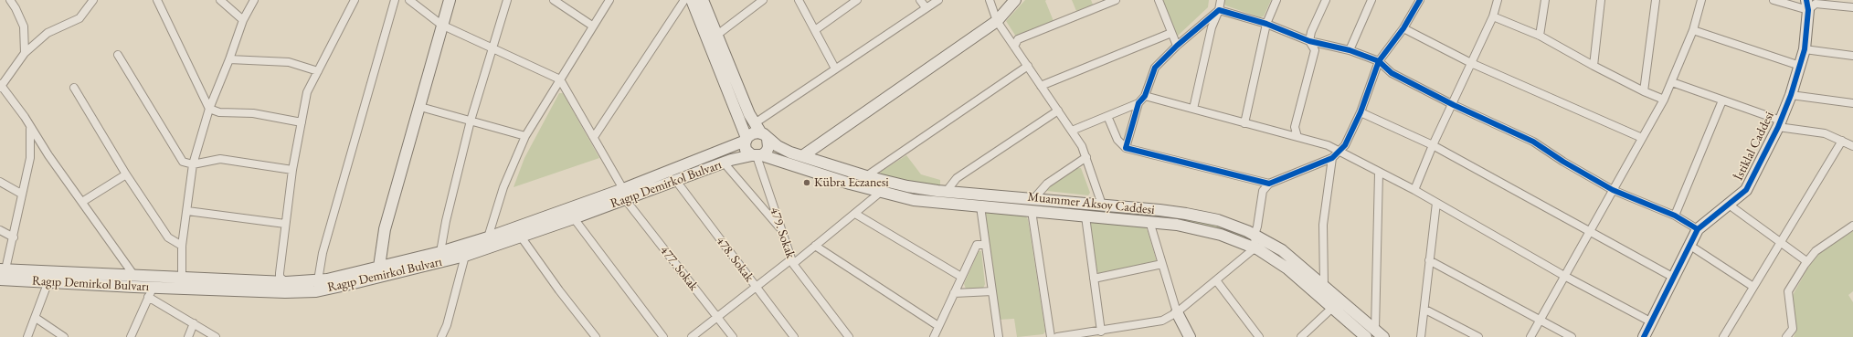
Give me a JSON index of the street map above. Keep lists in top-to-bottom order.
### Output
{
  "streets": {
    "main road": ["İstiklal Caddesi", "Ragıp Demirkol Bulvarı", "Muammer Aksoy Caddesi"],
    "street": ["479. Sokak", "478. Sokak", "477. Sokak"]
  },
  "crossings": [
    ["Ragıp Demirkol Bulvarı", "Muammer Aksoy Caddesi"],
    ["Ragıp Demirkol Bulvarı", "479. Sokak"],
    ["Ragıp Demirkol Bulvarı", "478. Sokak"],
    ["Ragıp Demirkol Bulvarı", "477. Sokak"],
    ["Muammer Aksoy Caddesi", "479. Sokak"]
  ],
  "places": ["Kübra Eczanesi"]
}
